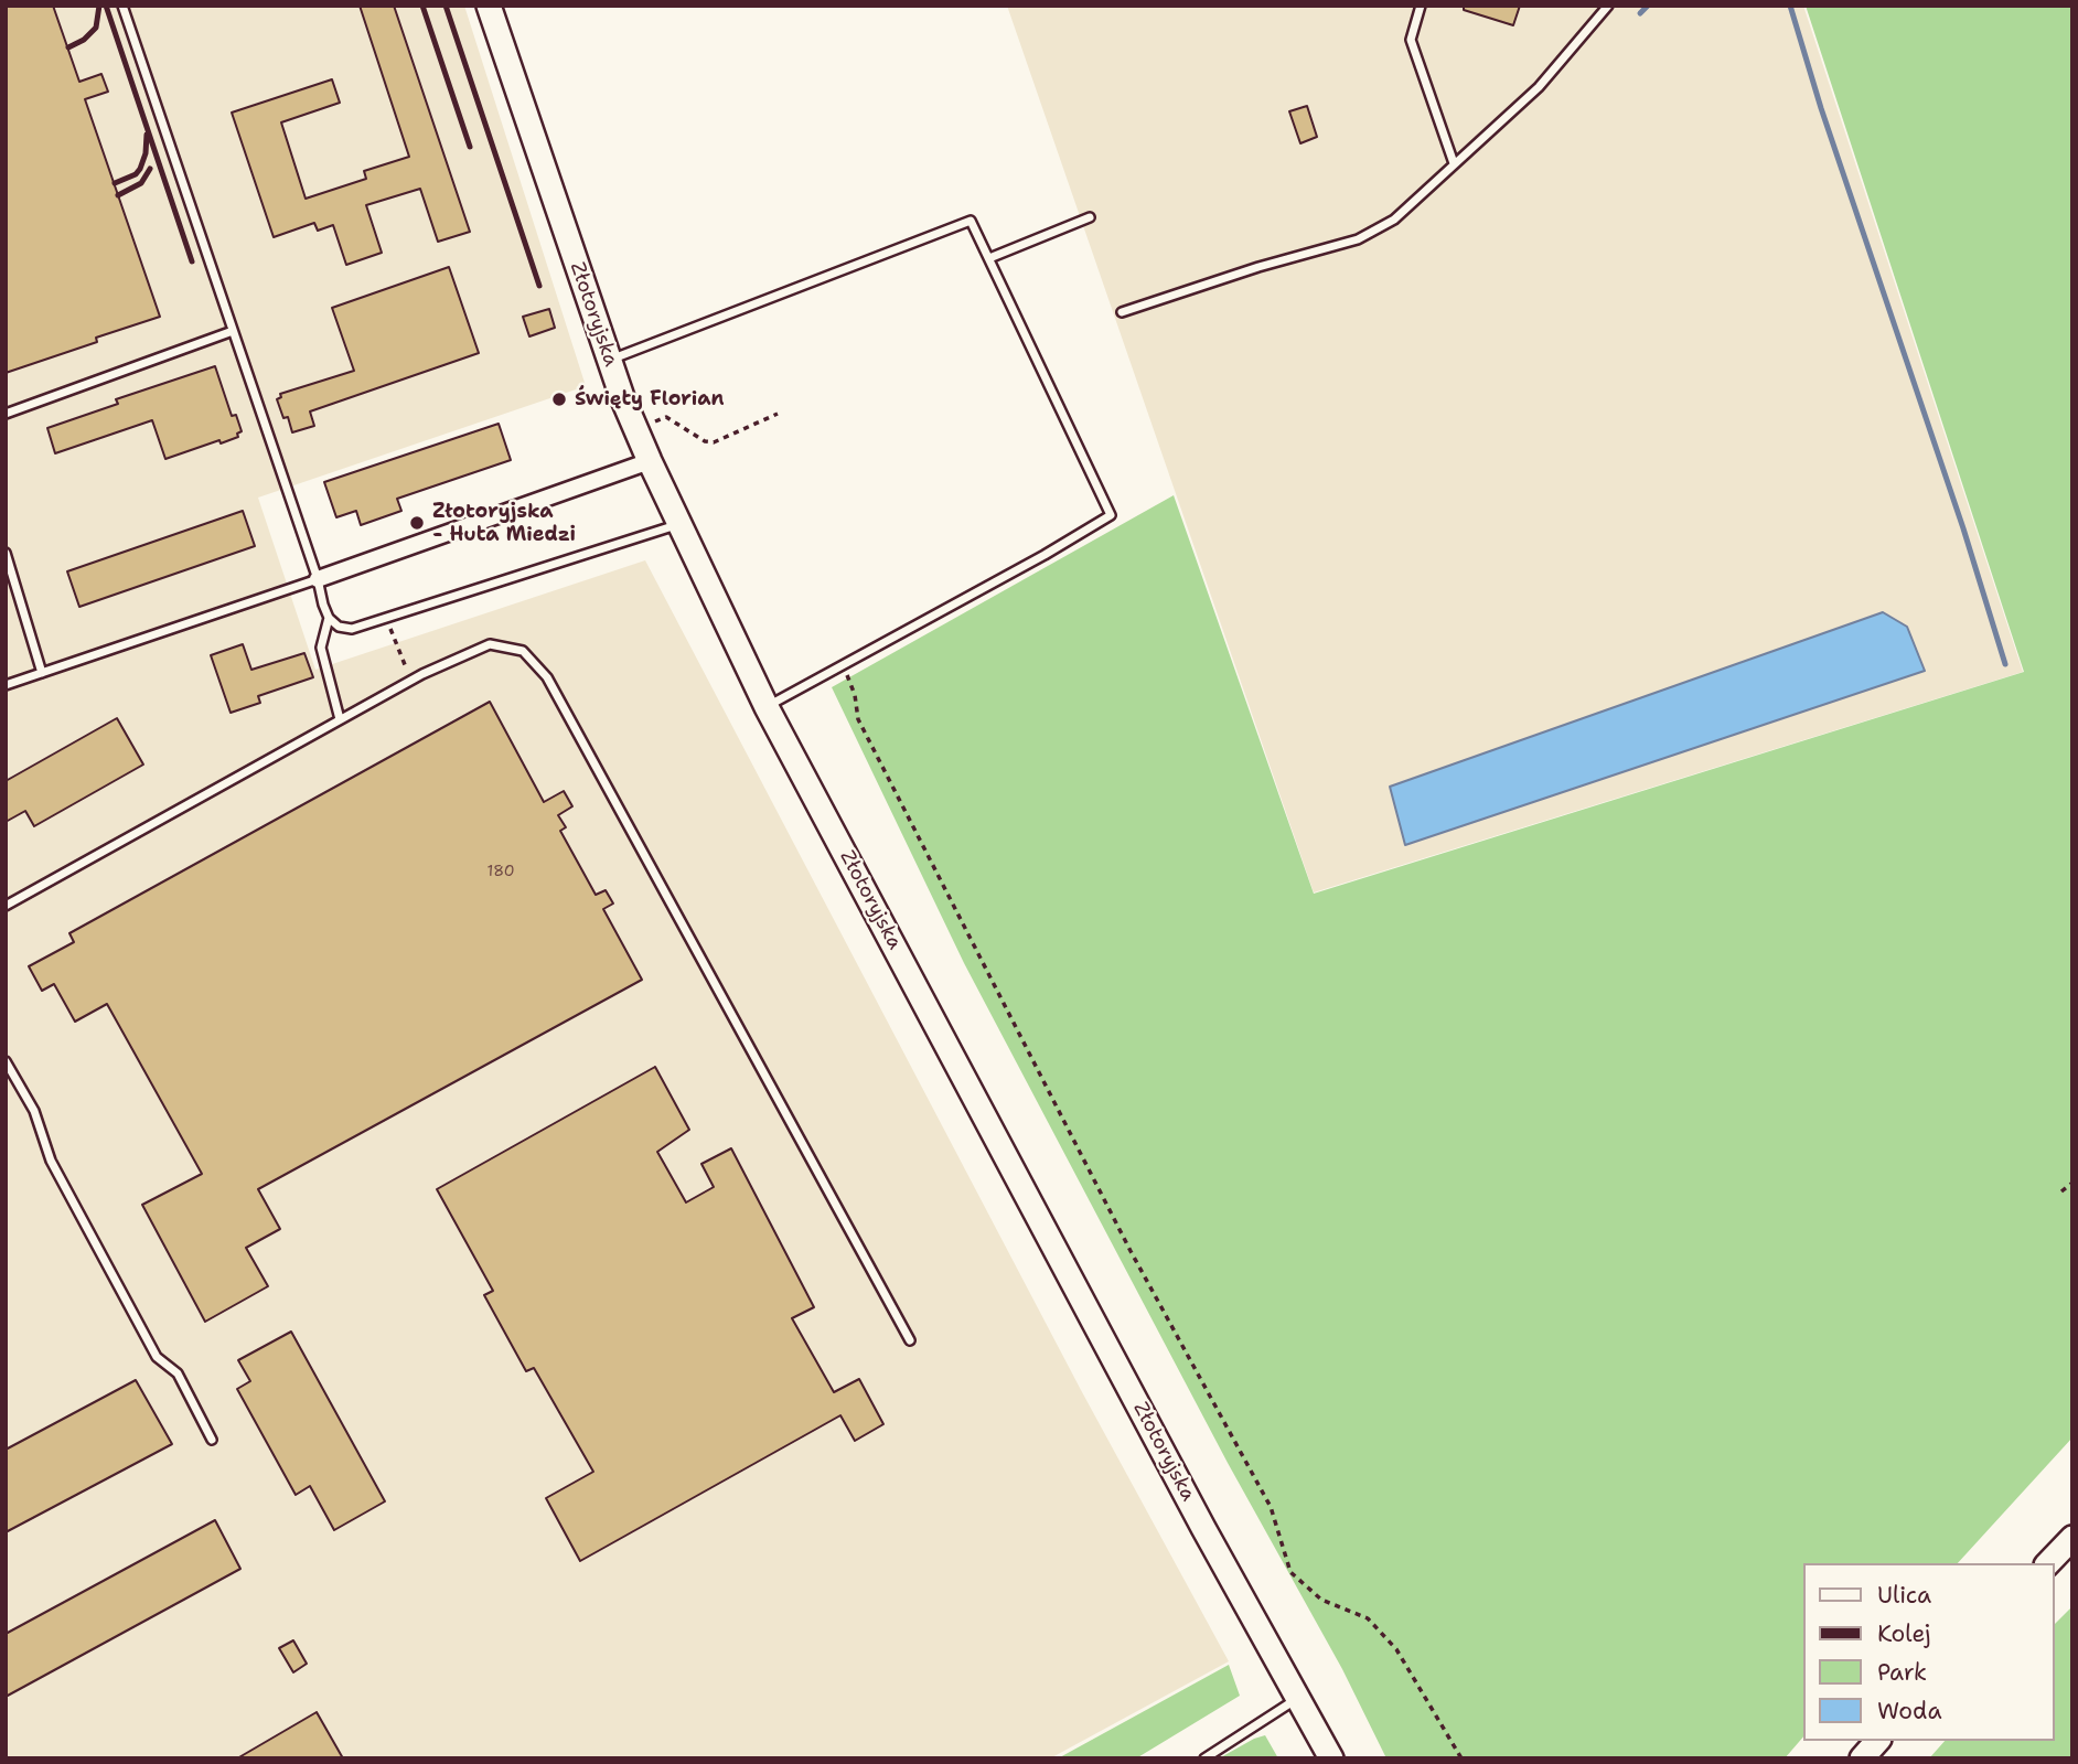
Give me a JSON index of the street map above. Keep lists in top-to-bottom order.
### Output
{
  "streets": {
    "main road": ["Złotoryjska"]
  },
  "places": ["Święty Florian", "Złotoryjska - Huta Miedzi"],
  "house_numbers": ["180"],
  "legend": [
    "Ulica",
    "Kolej",
    "Park",
    "Woda"
  ]
}
